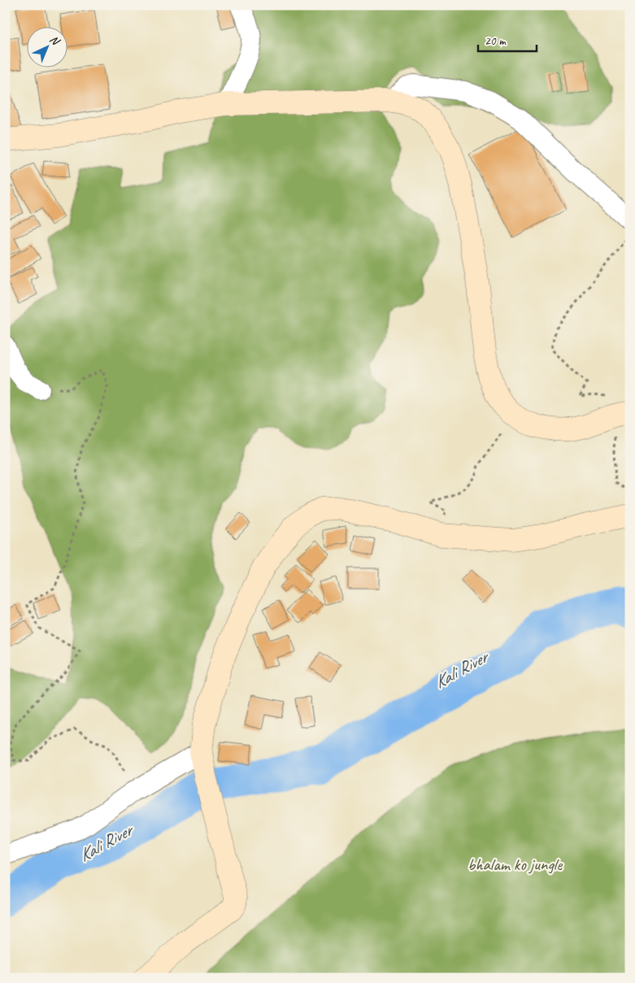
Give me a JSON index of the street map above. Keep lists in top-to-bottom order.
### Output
{
  "water": ["Kali River"],
  "parks": ["bhalam ko jungle"],
  "scale_bar": "20 m",
  "north": "top right"
}
